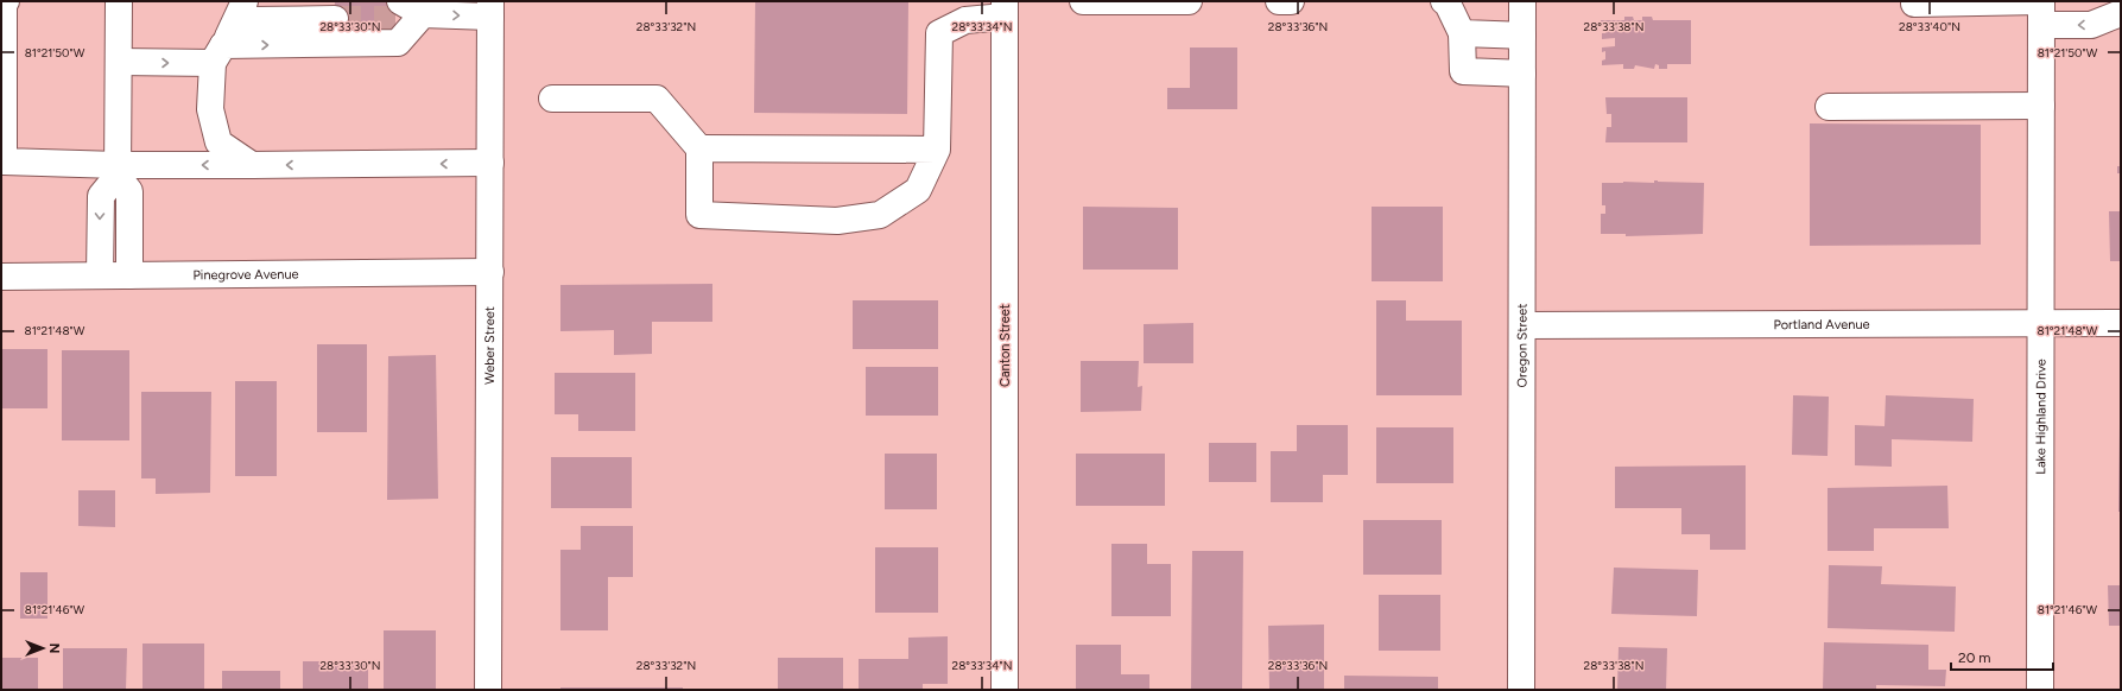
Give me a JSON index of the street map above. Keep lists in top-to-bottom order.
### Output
{
  "streets": {
    "street": [
      "Pinegrove Avenue",
      "Portland Avenue",
      "Weber Street",
      "Canton Street",
      "Oregon Street",
      "Lake Highland Drive"
    ]
  },
  "crossings": [
    ["Pinegrove Avenue", "Weber Street"],
    ["Portland Avenue", "Oregon Street"],
    ["Portland Avenue", "Lake Highland Drive"]
  ],
  "scale_bar": "20 m",
  "north": "right",
  "coordinates": [
    "28°33'30\"N",
    "28°33'32\"N",
    "28°33'34\"N",
    "28°33'36\"N",
    "28°33'38\"N",
    "28°33'40\"N",
    "81°21'50\"W",
    "81°21'48\"W",
    "81°21'46\"W"
  ]
}
